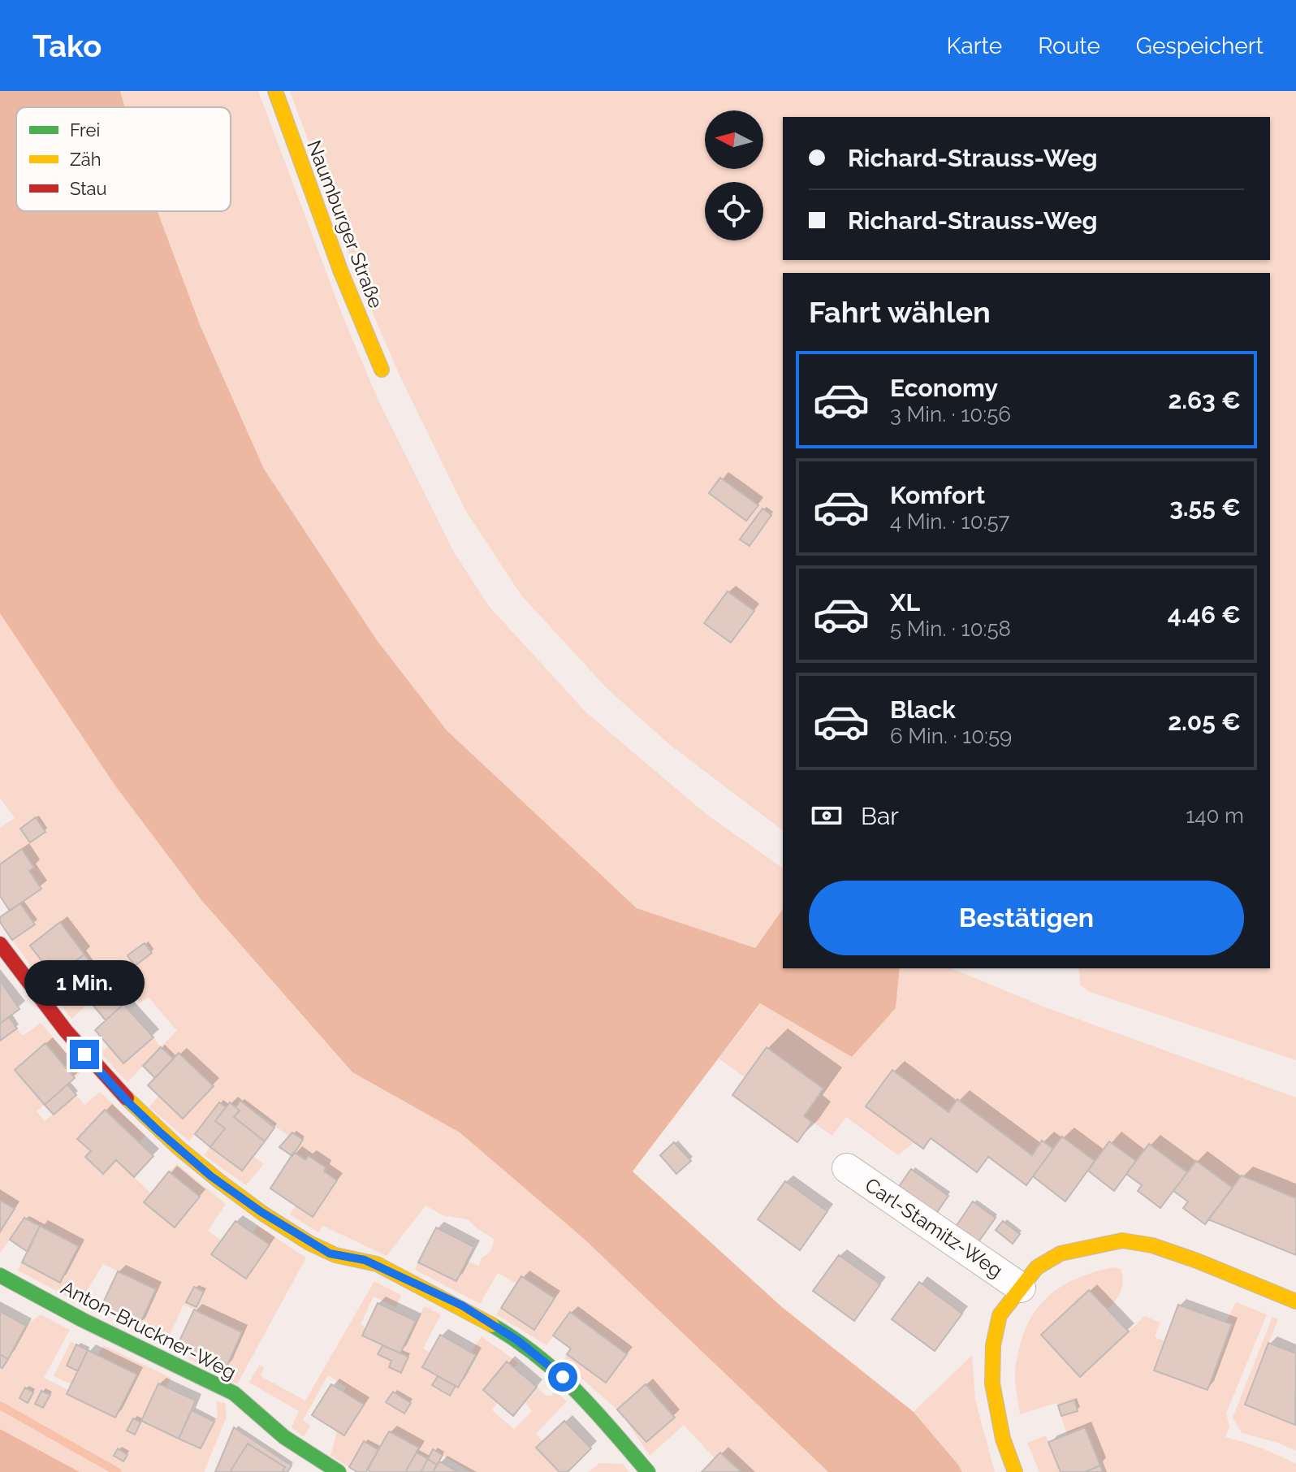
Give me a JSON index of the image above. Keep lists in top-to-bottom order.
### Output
{
  "streets": {
    "street": ["Naumburger Straße", "Carl-Stamitz-Weg", "Anton-Bruckner-Weg"]
  },
  "legend": ["Frei", "Zäh", "Stau"],
  "north": "left",
  "page": {
    "header": "Tako",
    "nav": ["Karte", "Route", "Gespeichert"],
    "banner": ["Richard-Strauss-Weg", "Richard-Strauss-Weg"],
    "heading": "Fahrt wählen",
    "list": [
      {
        "name": "Economy",
        "note": "3 Min. · 10:56",
        "value": "2.63 €"
      },
      {
        "name": "Komfort",
        "note": "4 Min. · 10:57",
        "value": "3.55 €"
      },
      {
        "name": "XL",
        "note": "5 Min. · 10:58",
        "value": "4.46 €"
      },
      {
        "name": "Black",
        "note": "6 Min. · 10:59",
        "value": "2.05 €"
      }
    ],
    "pay": ["Bar", "140 m"],
    "buttons": "Bestätigen",
    "bubble": "1 Min."
  }
}
